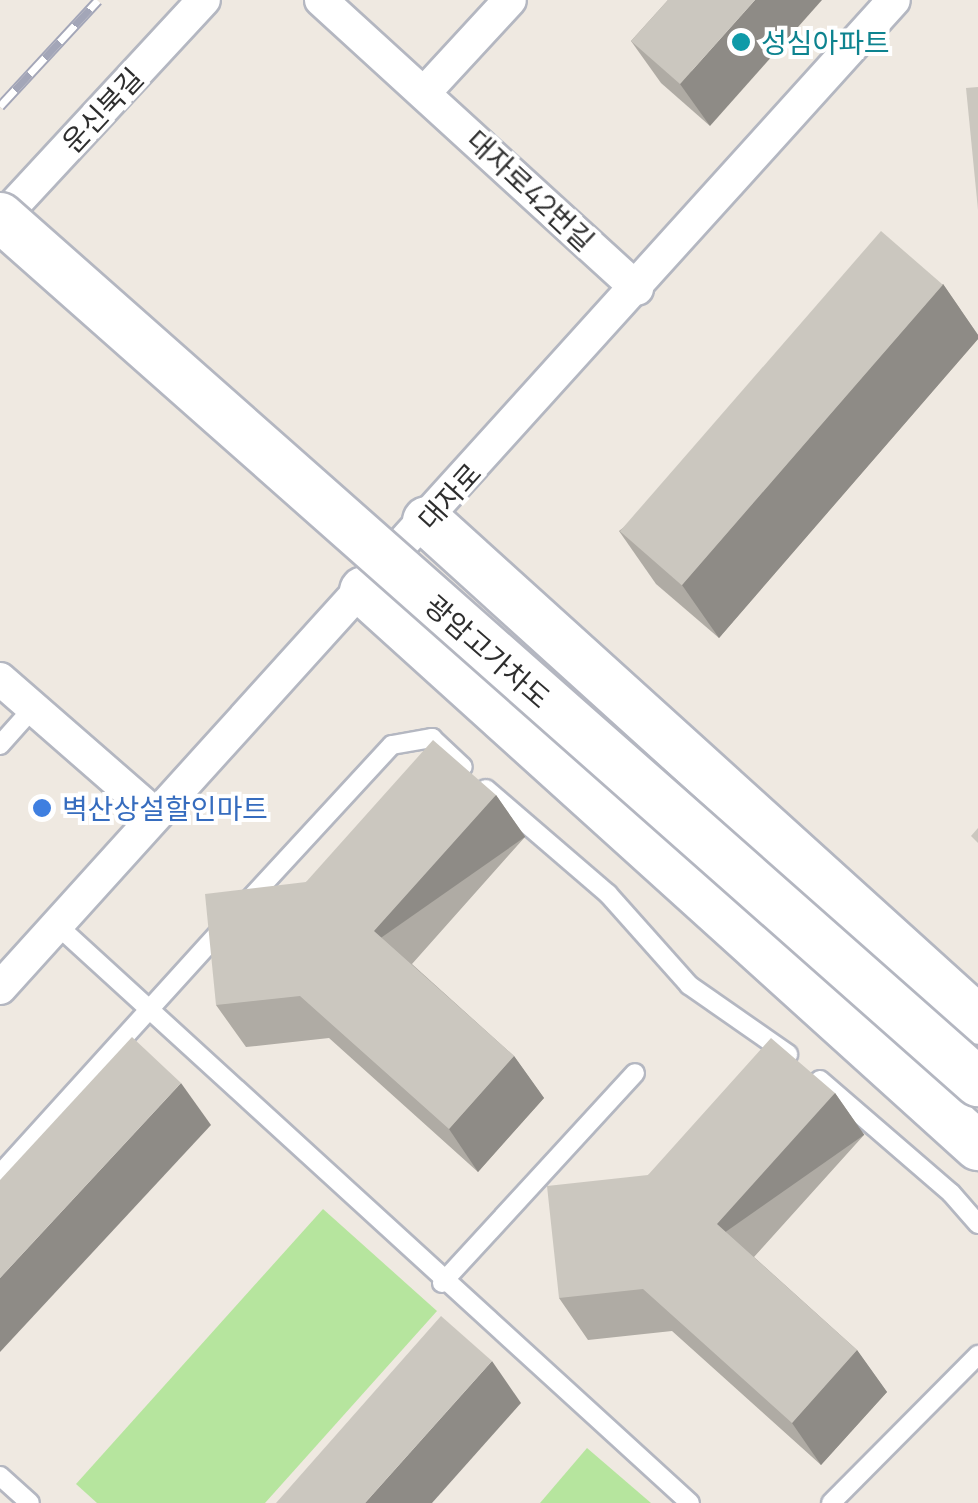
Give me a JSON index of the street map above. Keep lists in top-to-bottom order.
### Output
{
  "streets": {
    "street": [
      "운신북길",
      "대자로42번길",
      "대자로",
      "광암고가차도"
    ]
  },
  "crossings": [
    ["운신북길", "광암고가차도"],
    ["대자로42번길", "대자로"]
  ],
  "places": ["성심아파트", "벽산상설할인마트"]
}
